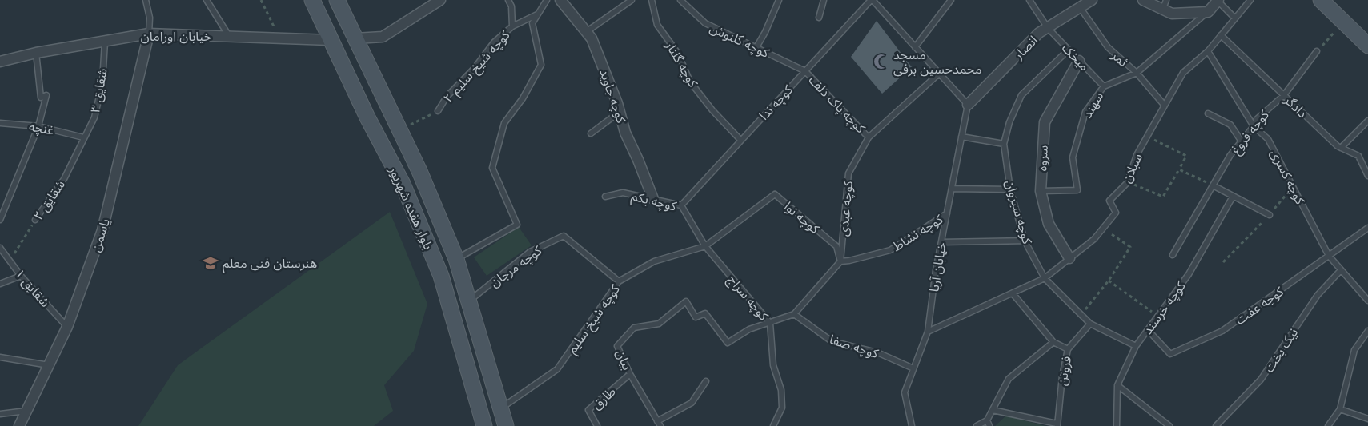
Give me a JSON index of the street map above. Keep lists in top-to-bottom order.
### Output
{
  "streets": {
    "street": [
      "خیابان اورامان",
      "انصار",
      "کوچه جاوید",
      "سروه",
      "بلوار هفده شهریور",
      "یاسمن"
    ],
    "lane": [
      "کوچه گلنوش",
      "میخک",
      "ثمر",
      "کوچه گلنار",
      "کوچه شیخ سلیم ۲",
      "شقایق ۳",
      "کوچه ندا",
      "کوچه پاک دلف",
      "سهند",
      "دادگر",
      "غنچه",
      "کوچه فروغ",
      "سبلان",
      "کوچه کسری",
      "شقایق ۲",
      "کوچه یکم",
      "کوچه عبدی",
      "کوچه سیروان",
      "کوچه نوا",
      "کوچه نشاط",
      "کوچه مرجان",
      "خیابان آریا",
      "شقایق ۱",
      "کوچه سراج",
      "کوچه عفت",
      "کوچه خرسند",
      "کوچه شیخ سلیم",
      "کوچه صفا",
      "نیک بخت",
      "بیان",
      "فروتن",
      "طارق"
    ]
  },
  "crossings": [
    ["خیابان اورامان", "شقایق ۳"],
    ["خیابان اورامان", "بلوار هفده شهریور"],
    ["خیابان اورامان", "یاسمن"],
    ["کوچه گلنوش", "کوچه ندا"],
    ["کوچه گلنوش", "کوچه پاک دلف"],
    ["انصار", "میخک"],
    ["انصار", "ثمر"],
    ["انصار", "خیابان آریا"],
    ["میخک", "سهند"],
    ["میخک", "سروه"],
    ["میخک", "کوچه سیروان"],
    ["ثمر", "سهند"],
    ["ثمر", "سبلان"],
    ["کوچه گلنار", "کوچه ندا"],
    ["شقایق ۳", "غنچه"],
    ["شقایق ۳", "شقایق ۲"],
    ["کوچه جاوید", "کوچه یکم"],
    ["کوچه ندا", "کوچه پاک دلف"],
    ["کوچه ندا", "کوچه یکم"],
    ["کوچه پاک دلف", "کوچه عبدی"],
    ["سهند", "سروه"],
    ["دادگر", "کوچه فروغ"],
    ["دادگر", "سبلان"],
    ["غنچه", "شقایق ۲"],
    ["کوچه فروغ", "کوچه کسری"],
    ["سروه", "سبلان"],
    ["سبلان", "کوچه کسری"],
    ["سبلان", "کوچه سیروان"],
    ["سبلان", "خیابان آریا"],
    ["کوچه کسری", "کوچه عفت"],
    ["کوچه کسری", "نیک بخت"],
    ["شقایق ۲", "شقایق ۱"],
    ["کوچه یکم", "کوچه سراج"],
    ["کوچه یکم", "کوچه شیخ سلیم"],
    ["بلوار هفده شهریور", "کوچه مرجان"],
    ["بلوار هفده شهریور", "کوچه شیخ سلیم"],
    ["کوچه عبدی", "کوچه نوا"],
    ["کوچه عبدی", "کوچه نشاط"],
    ["کوچه سیروان", "کوچه خرسند"],
    ["کوچه سیروان", "فروتن"],
    ["کوچه نوا", "کوچه نشاط"],
    ["کوچه نوا", "کوچه شیخ سلیم"],
    ["کوچه نشاط", "خیابان آریا"],
    ["یاسمن", "شقایق ۱"],
    ["کوچه مرجان", "کوچه شیخ سلیم"],
    ["خیابان آریا", "کوچه صفا"],
    ["کوچه سراج", "کوچه شیخ سلیم"],
    ["کوچه سراج", "بیان"],
    ["کوچه عفت", "کوچه خرسند"],
    ["بیان", "طارق"]
  ],
  "places": {
    "mosque": ["مسجد محمدحسین برفی"],
    "school or university": ["هنرستان فنی معلم"]
  }
}
